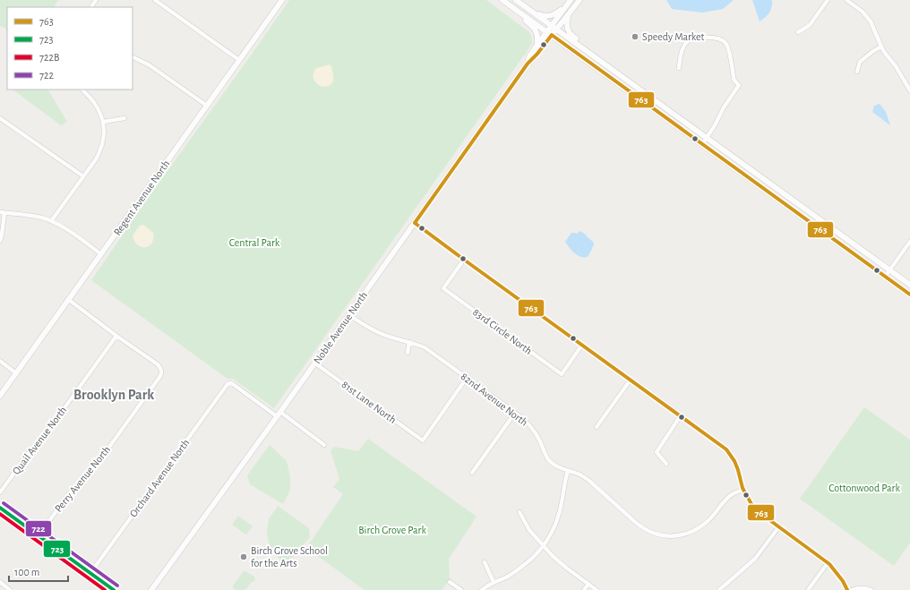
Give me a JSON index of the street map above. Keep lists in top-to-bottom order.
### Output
{
  "streets": {
    "street": [
      "Regent Avenue North",
      "Noble Avenue North",
      "83rd Circle North",
      "82nd Avenue North",
      "81st Lane North",
      "Quail Avenue North",
      "Orchard Avenue North",
      "Perry Avenue North"
    ]
  },
  "crossings": [
    ["Noble Avenue North", "82nd Avenue North"],
    ["Noble Avenue North", "81st Lane North"],
    ["Noble Avenue North", "Orchard Avenue North"],
    ["82nd Avenue North", "81st Lane North"],
    ["Quail Avenue North", "Perry Avenue North"]
  ],
  "districts": ["Brooklyn Park"],
  "parks": ["Central Park", "Cottonwood Park", "Birch Grove Park"],
  "places": ["Speedy Market", "Birch Grove School for the Arts"],
  "lines": [
    "transit line 763",
    "transit line 722",
    "transit line 723",
    "transit line 722B"
  ],
  "legend": [
    "763",
    "723",
    "722B",
    "722"
  ],
  "scale_bar": "100 m"
}
